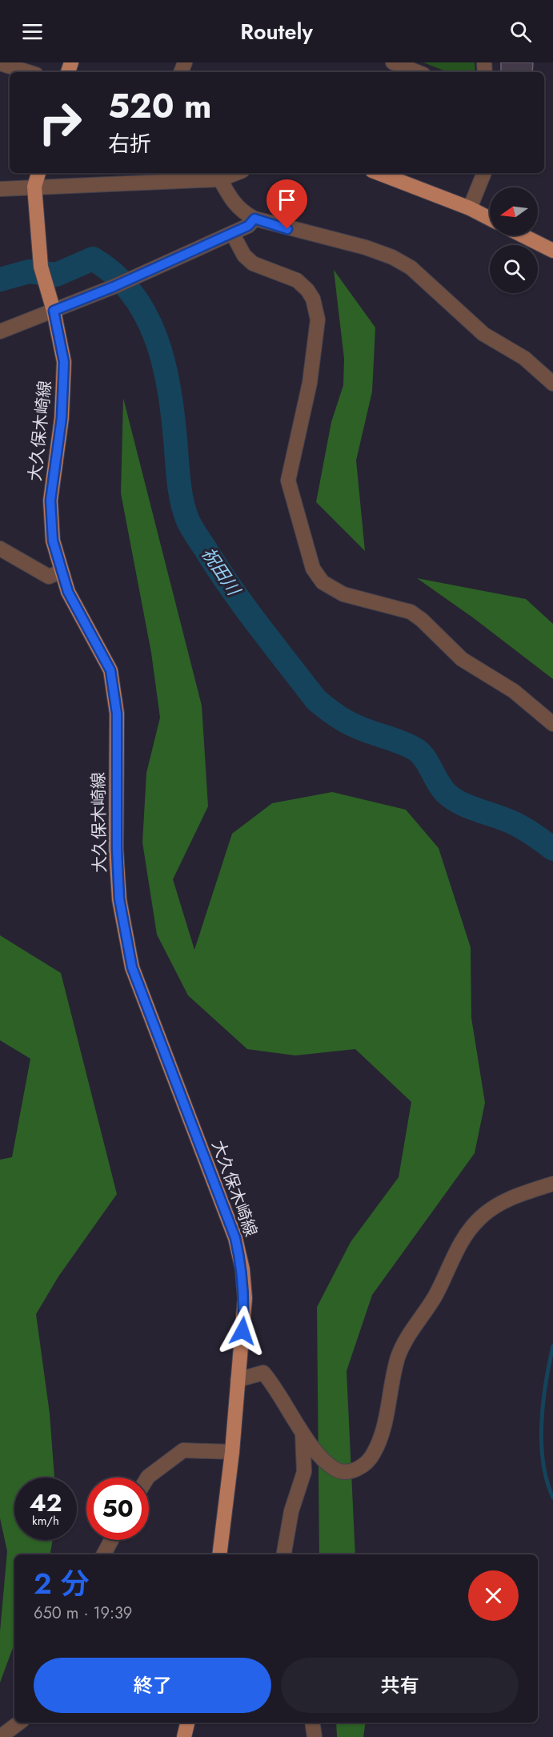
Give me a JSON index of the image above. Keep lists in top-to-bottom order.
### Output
{
  "streets": {
    "main road": ["大久保木崎線"]
  },
  "water": ["祝田川"],
  "north": "left",
  "page": {
    "header": "Routely",
    "turn": ["520 m", "右折"],
    "speed": "42 km/h",
    "limit": "50",
    "heading": ["2 分", "650 m · 19:39"],
    "buttons": ["終了", "共有"]
  }
}
